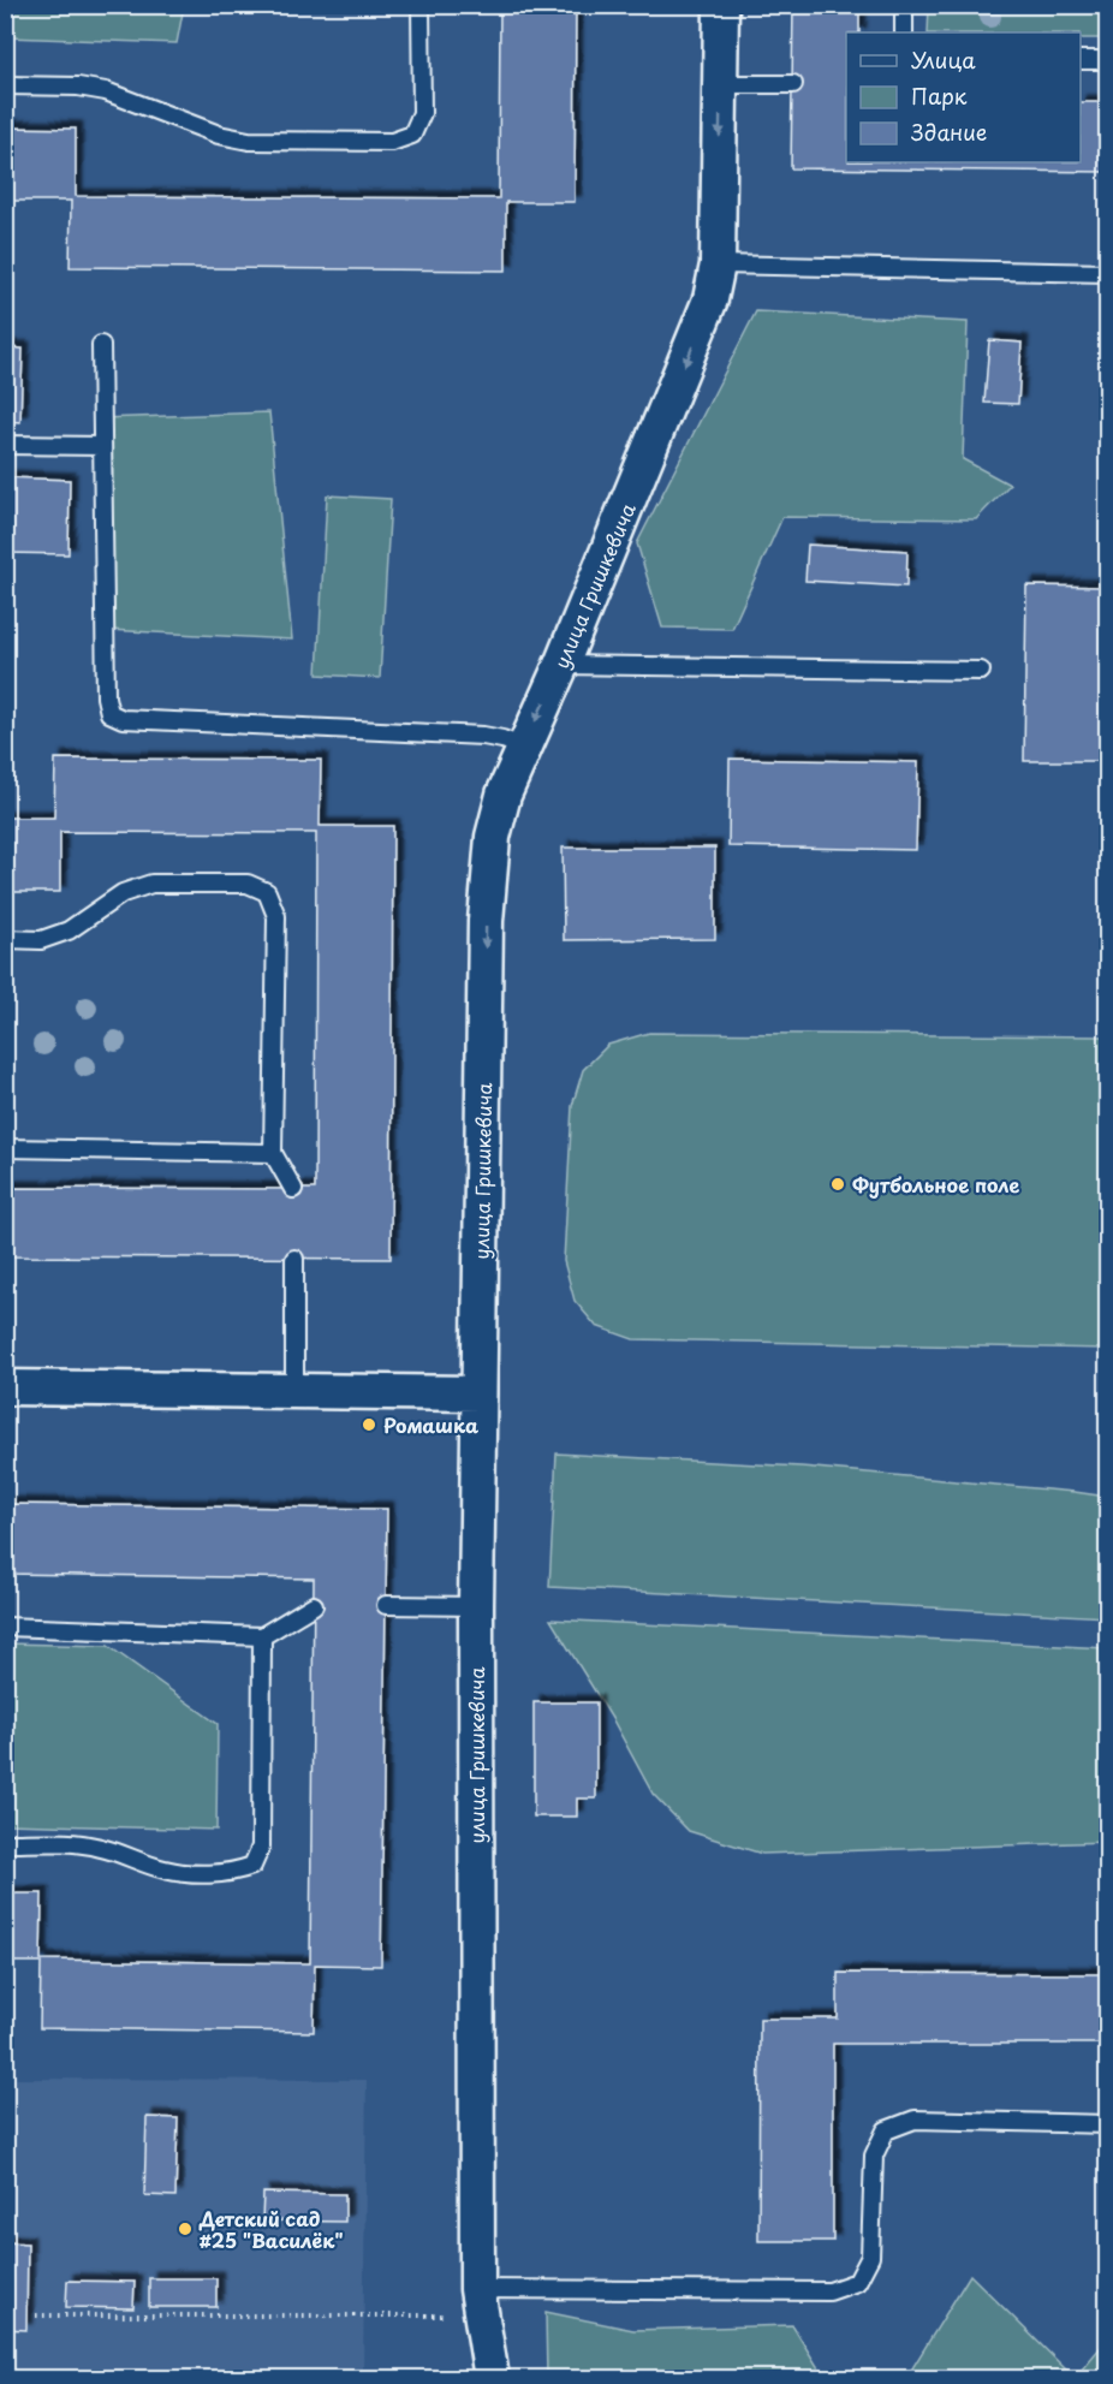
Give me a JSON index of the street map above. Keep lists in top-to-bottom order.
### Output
{
  "streets": {
    "street": ["улица Гришкевича"]
  },
  "one_way": ["улица Гришкевича"],
  "places": ["Футбольное поле", "Ромашка", "Детский сад #25 \"Василёк\""],
  "legend": ["Улица", "Парк", "Здание"]
}
